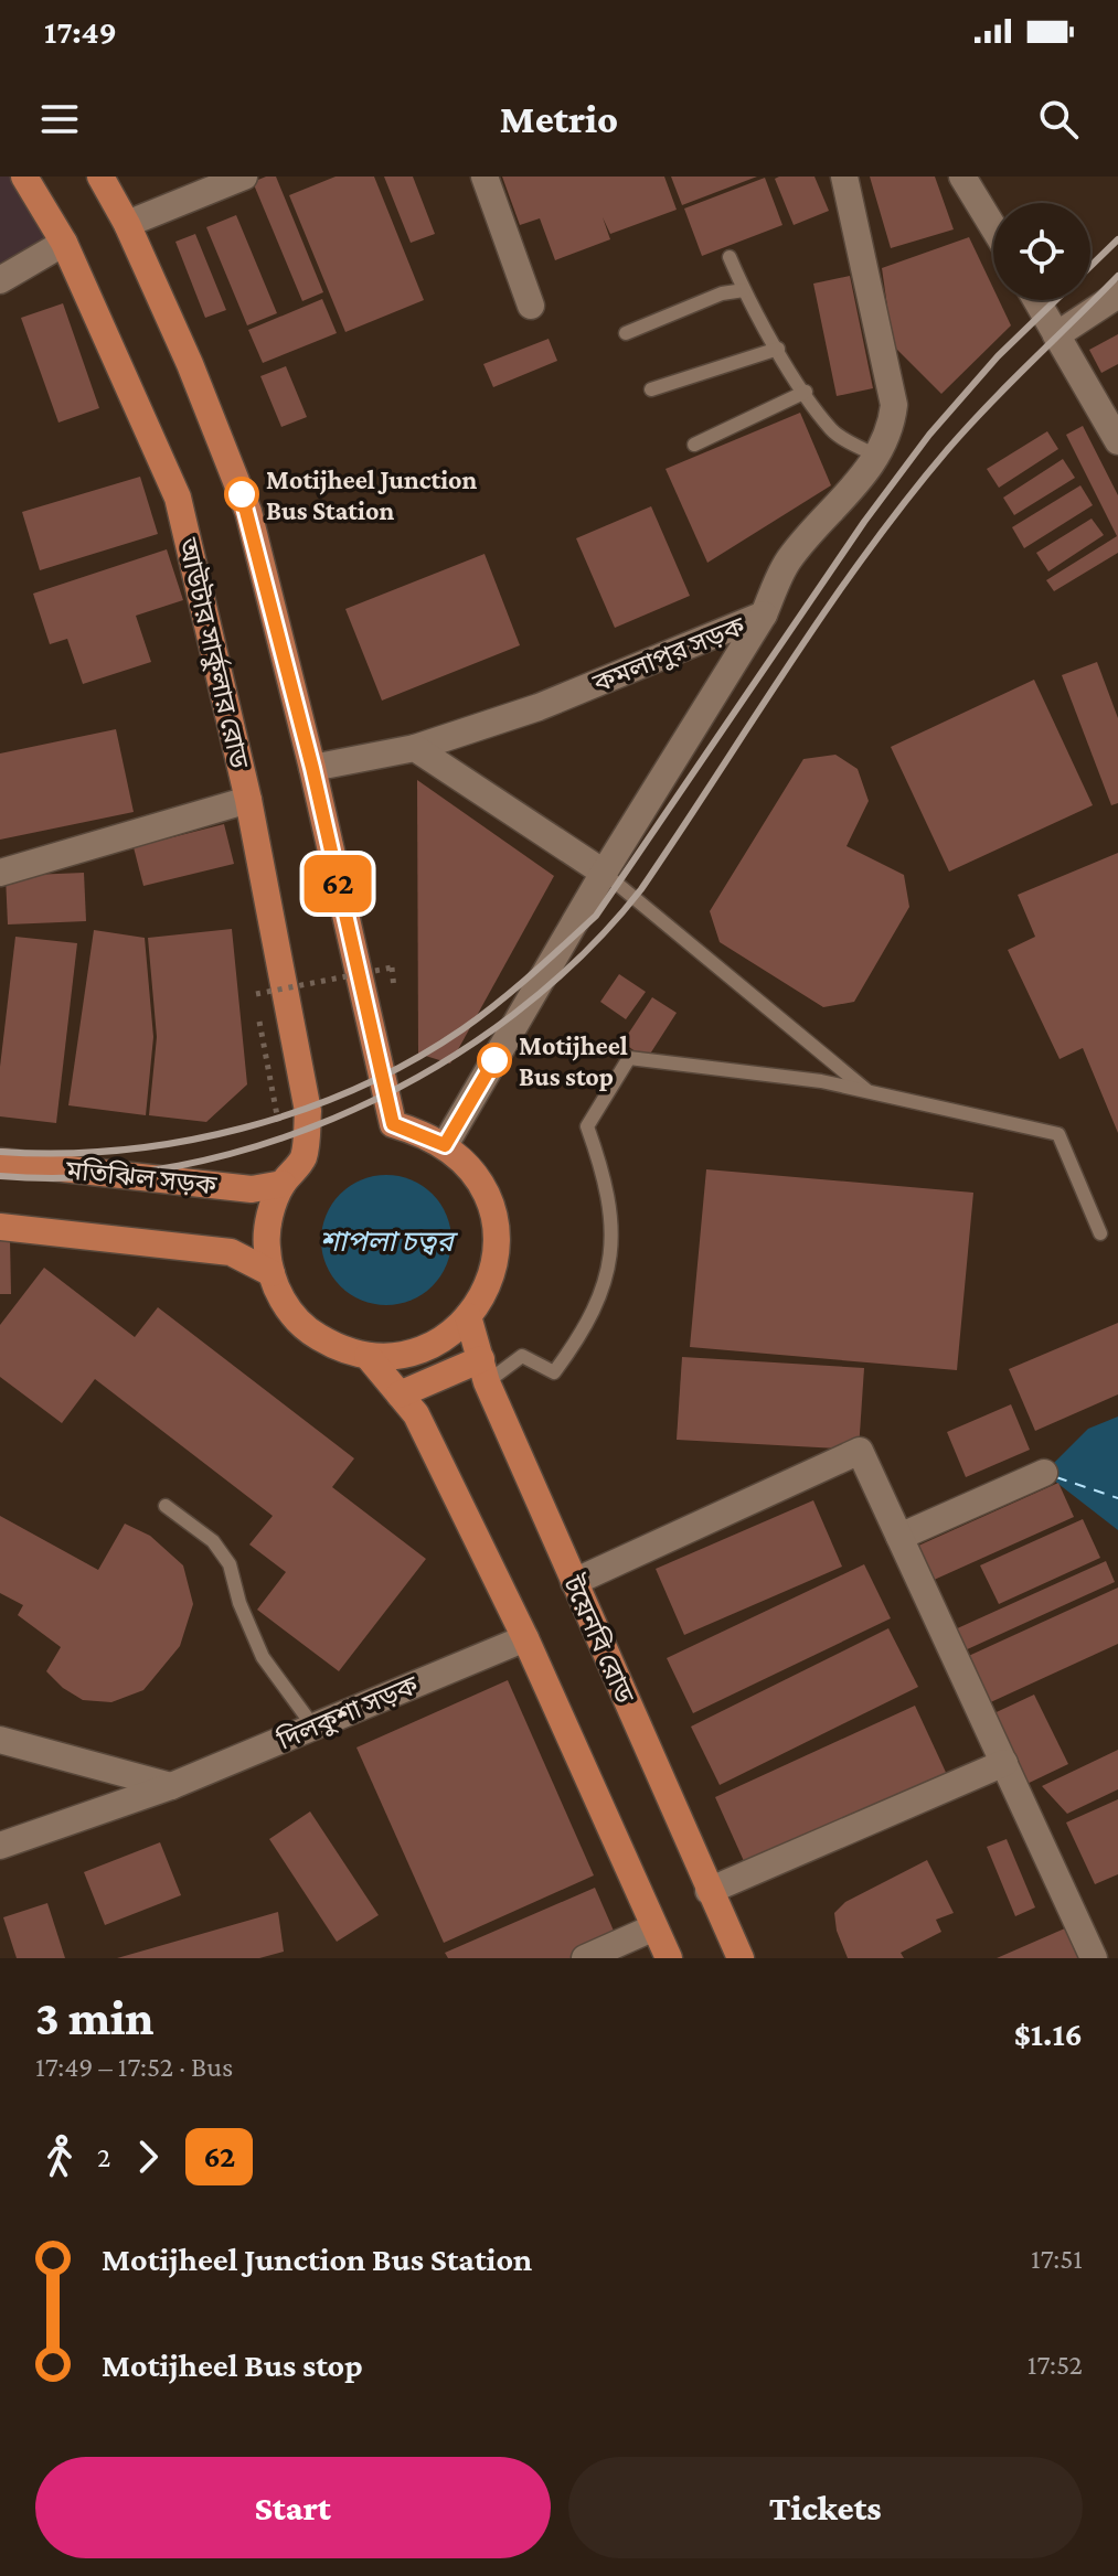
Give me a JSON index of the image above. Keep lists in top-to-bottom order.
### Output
{
  "streets": {
    "main road": ["আউটার সার্কুলার রোড", "মতিঝিল সড়ক", "টয়েনবি রোড"],
    "street": ["কমলাপুর সড়ক", "দিলকুশা সড়ক"]
  },
  "crossings": [
    ["আউটার সার্কুলার রোড", "মতিঝিল সড়ক"]
  ],
  "water": ["শাপলা চত্বর"],
  "places": ["Motijheel Junction Bus Station", "Motijheel Bus stop"],
  "lines": ["bus line 62"],
  "page": {
    "status": "17:49",
    "header": "Metrio",
    "on_map": "62",
    "heading": ["3 min", "17:49 – 17:52 · Bus", "$1.16"],
    "legs": ["2", "62"],
    "list": [
      {
        "name": "Motijheel Junction Bus Station",
        "value": "17:51"
      },
      {
        "name": "Motijheel Bus stop",
        "value": "17:52"
      }
    ],
    "buttons": ["Start", "Tickets"]
  }
}
